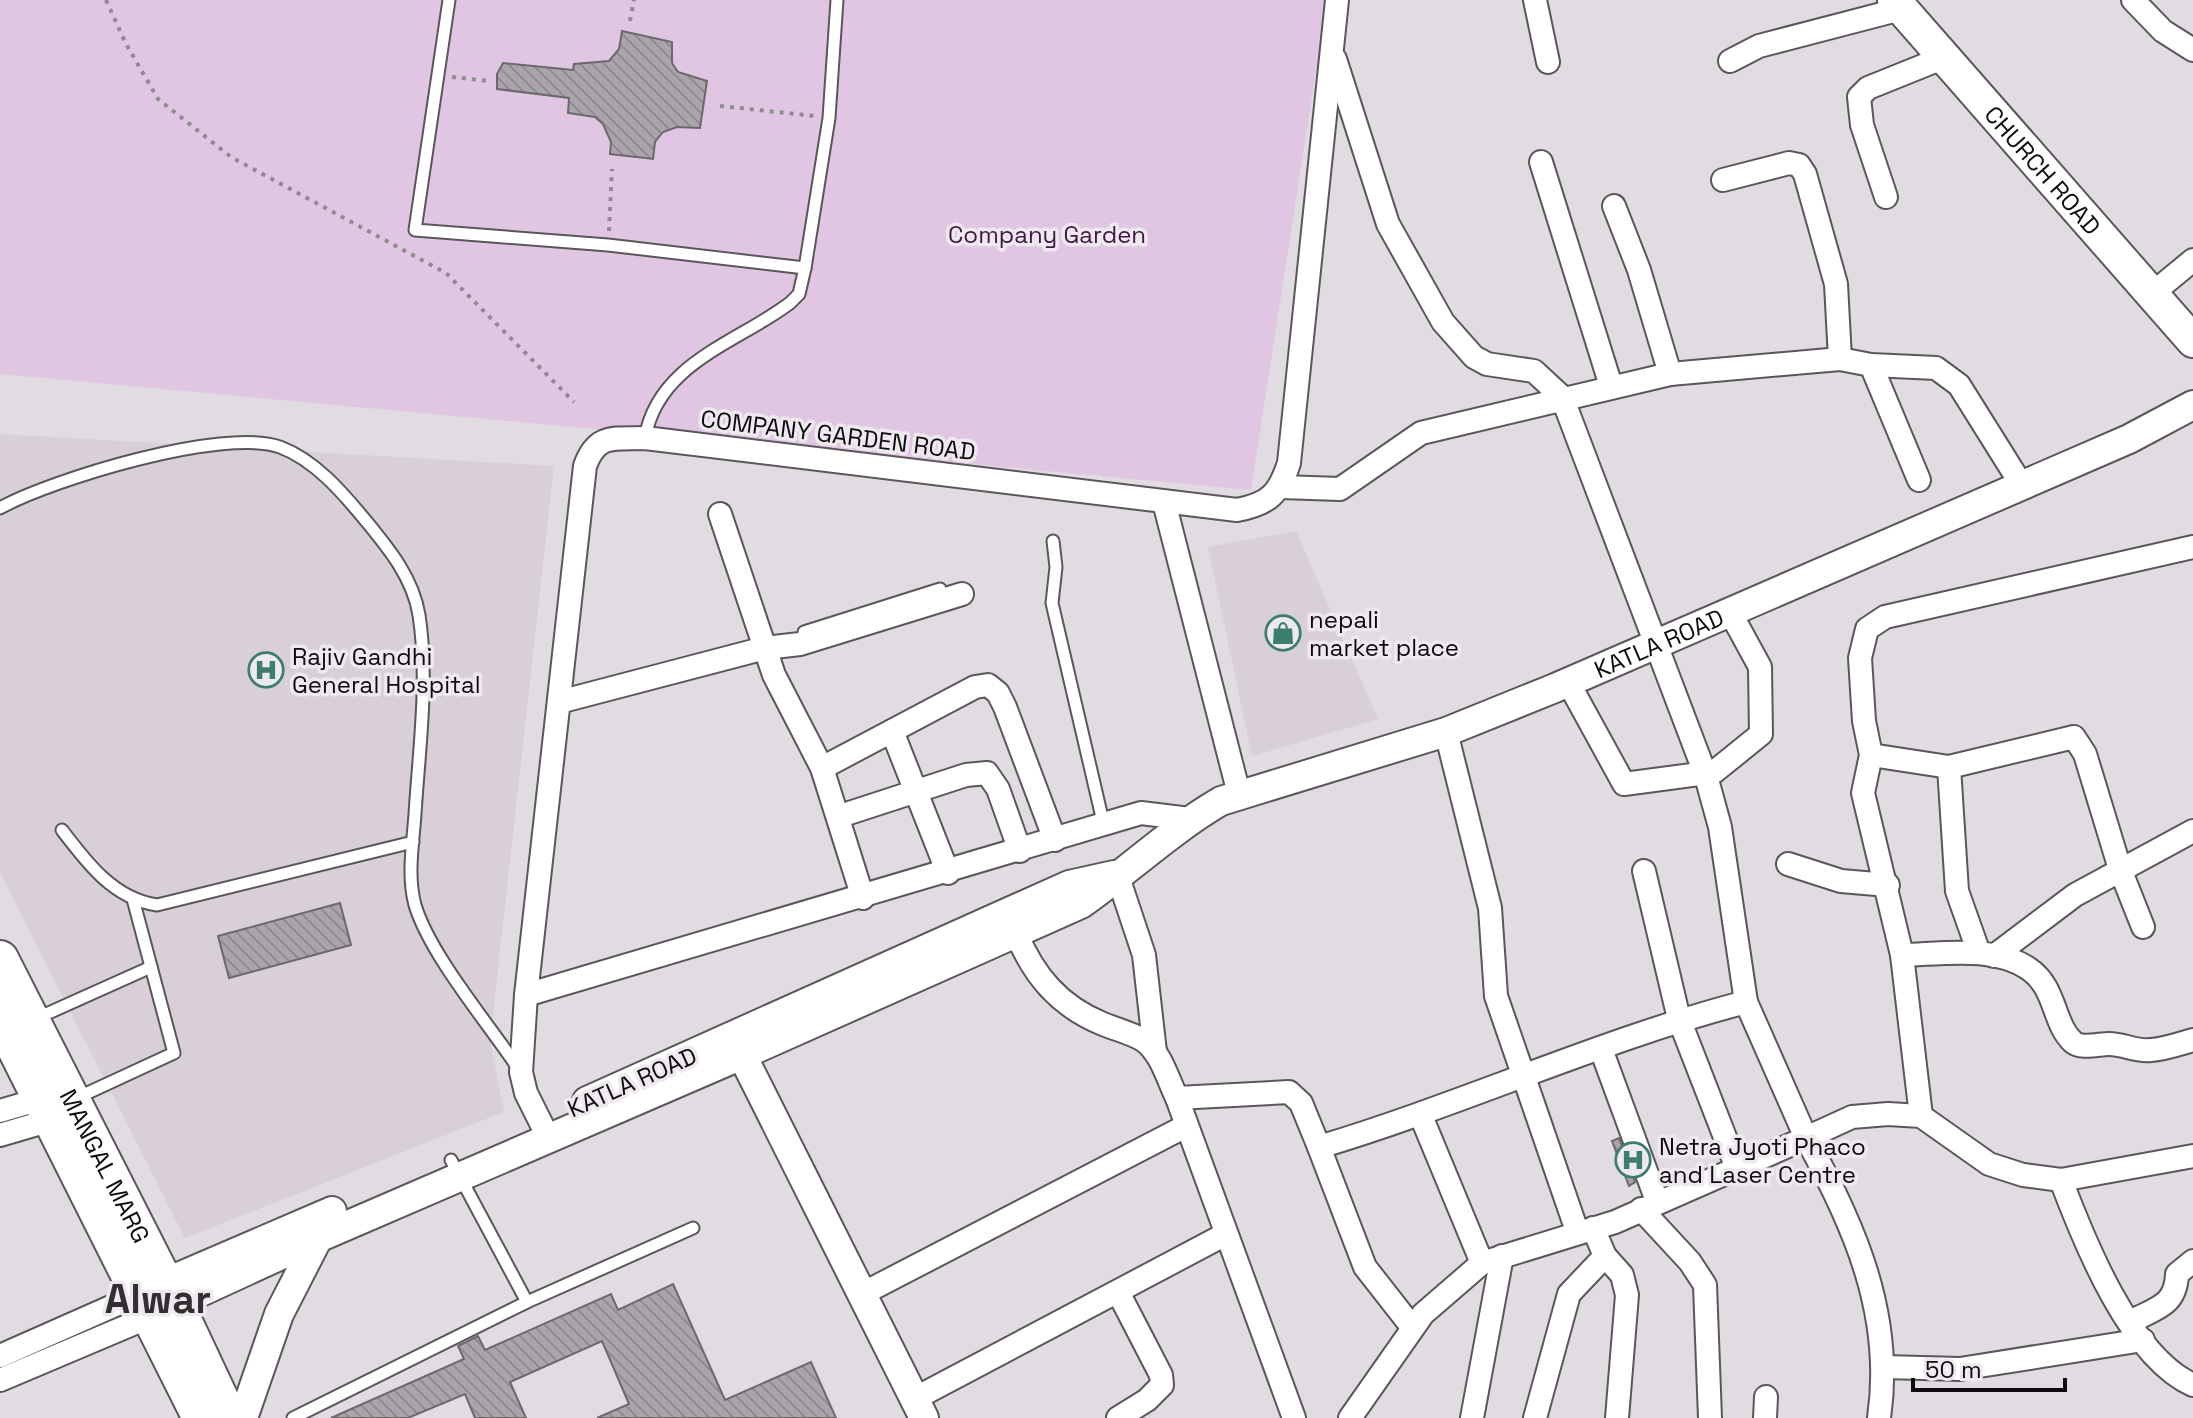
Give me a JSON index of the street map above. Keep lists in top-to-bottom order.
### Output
{
  "streets": {
    "main road": ["CHURCH ROAD", "MANGAL MARG"],
    "street": ["COMPANY GARDEN ROAD", "KATLA ROAD"]
  },
  "crossings": [
    ["COMPANY GARDEN ROAD", "KATLA ROAD"],
    ["KATLA ROAD", "MANGAL MARG"]
  ],
  "districts": ["Alwar"],
  "parks": ["Company Garden"],
  "places": {
    "shop": ["nepali market place"],
    "hospital": ["Rajiv Gandhi General Hospital", "Netra Jyoti Phaco and Laser Centre"]
  },
  "scale_bar": "50 m"
}
